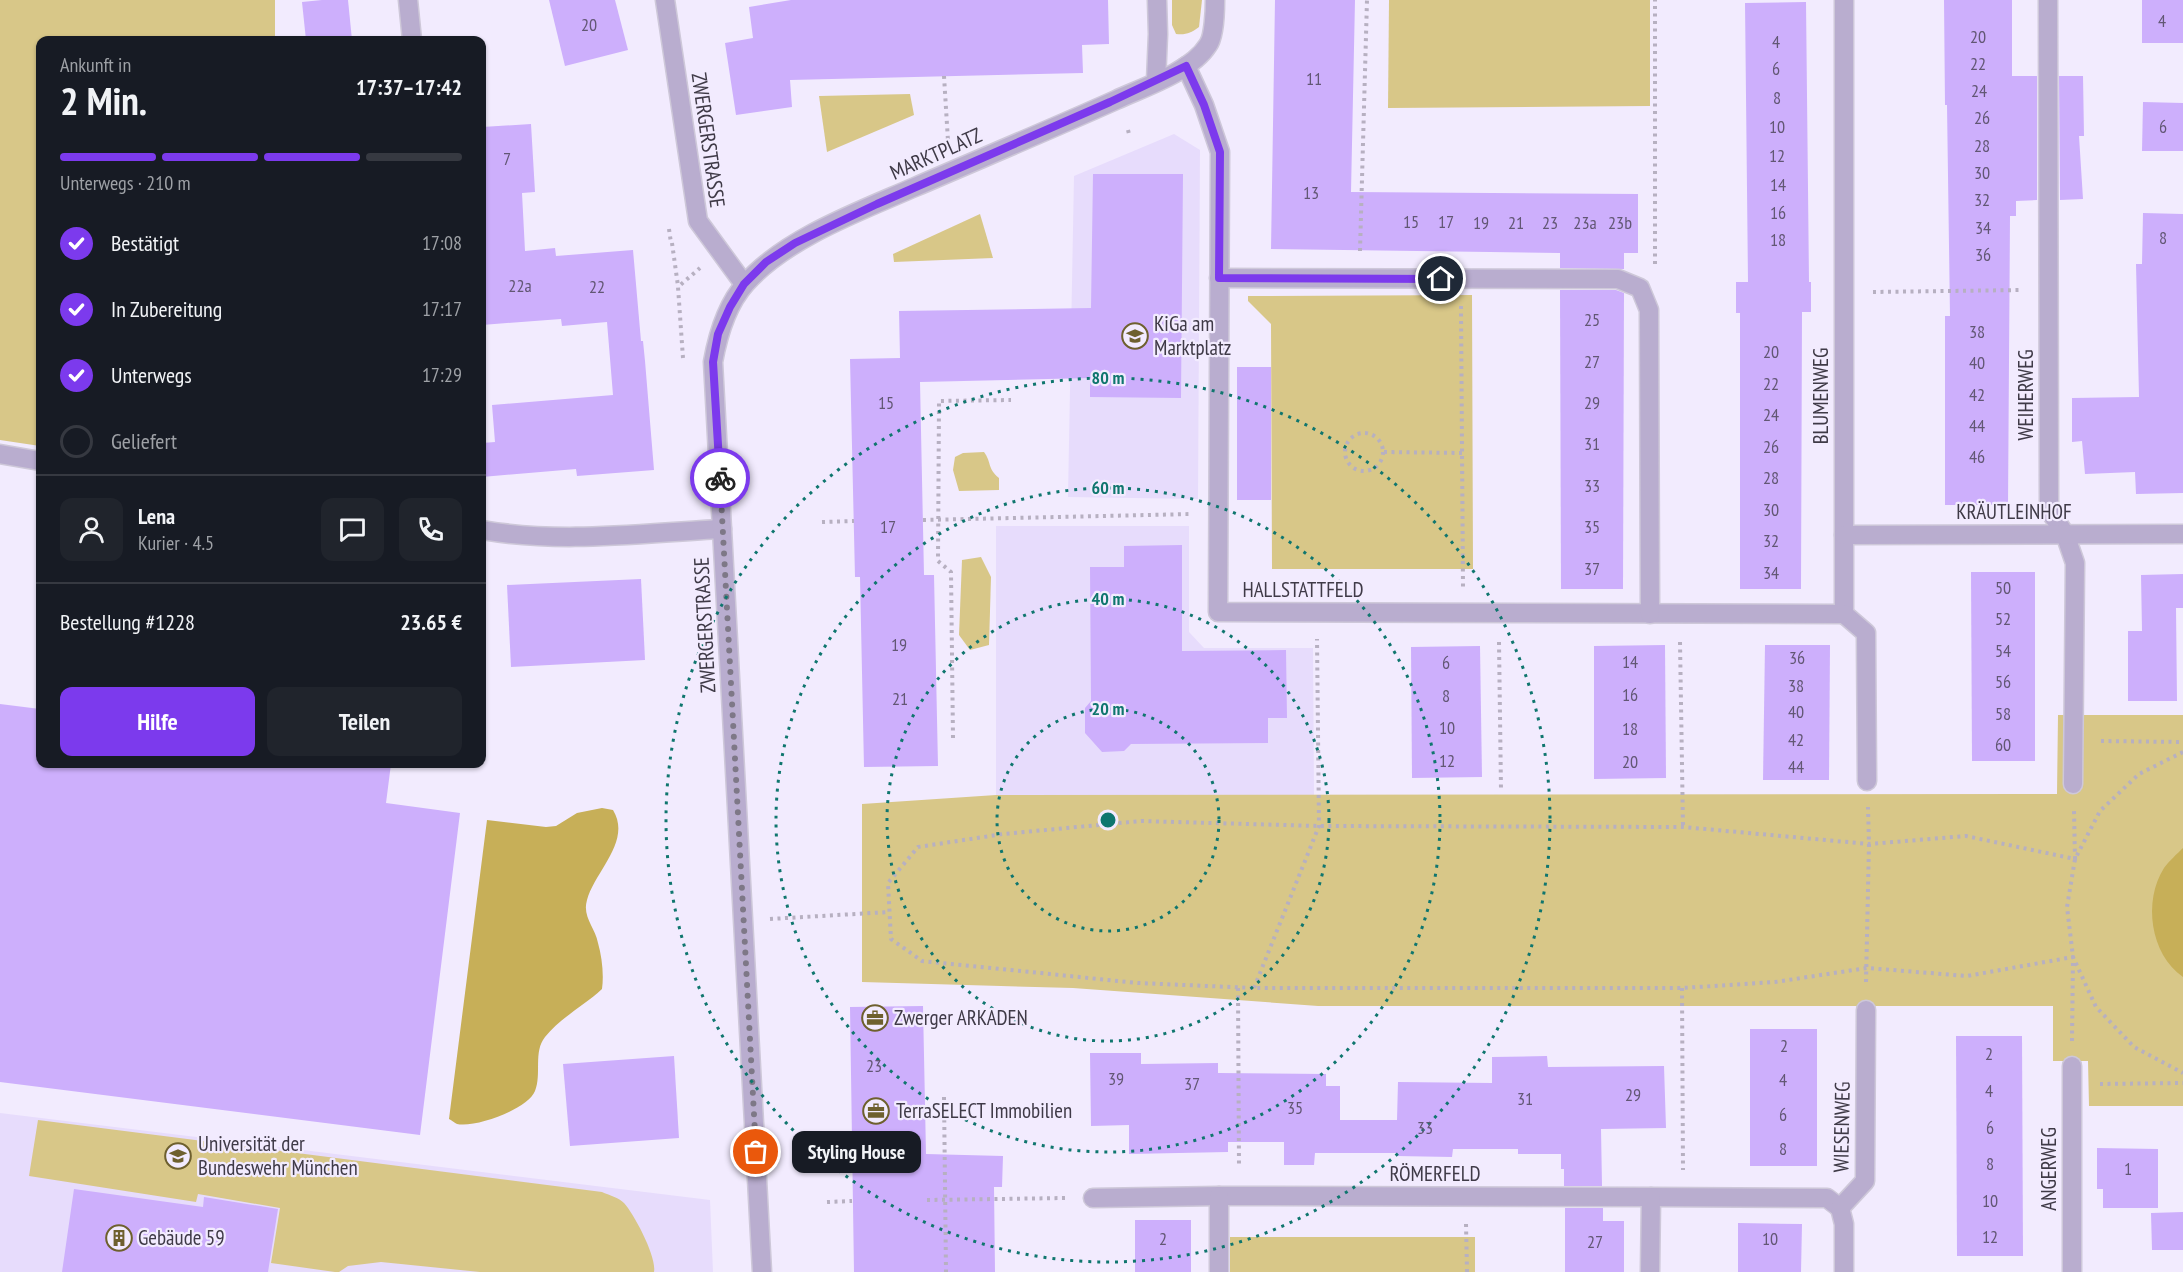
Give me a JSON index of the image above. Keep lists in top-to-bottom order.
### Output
{
  "streets": {
    "street": [
      "ZWERGERSTRASSE",
      "MARKTPLATZ",
      "WEIHERWEG",
      "BLUMENWEG",
      "KRÄUTLEINHOF",
      "HALLSTATTFELD",
      "WIESENWEG",
      "ANGERWEG",
      "RÖMERFELD"
    ]
  },
  "crossings": [
    ["ZWERGERSTRASSE", "MARKTPLATZ"],
    ["MARKTPLATZ", "HALLSTATTFELD"],
    ["WEIHERWEG", "KRÄUTLEINHOF"],
    ["BLUMENWEG", "KRÄUTLEINHOF"],
    ["BLUMENWEG", "HALLSTATTFELD"],
    ["WIESENWEG", "RÖMERFELD"]
  ],
  "places": {
    "school or university": ["KiGa am Marktplatz", "Universität der Bundeswehr München"],
    "office": ["Zwerger ARKADEN", "TerraSELECT Immobilien"],
    "other": ["Styling House"],
    "building": ["Gebäude 59"]
  },
  "house_numbers": [
    "4",
    "20",
    "20",
    "4",
    "22",
    "6",
    "11",
    "24",
    "8",
    "26",
    "10",
    "6",
    "28",
    "12",
    "7",
    "30",
    "14",
    "13",
    "32",
    "16",
    "15",
    "17",
    "19",
    "21",
    "23",
    "23a",
    "23b",
    "34",
    "8",
    "18",
    "36",
    "22a",
    "22",
    "25",
    "38",
    "20",
    "27",
    "40",
    "22",
    "42",
    "15",
    "29",
    "24",
    "44",
    "31",
    "26",
    "46",
    "28",
    "33",
    "30",
    "17",
    "35",
    "32",
    "37",
    "34",
    "50",
    "52",
    "19",
    "54",
    "36",
    "14",
    "6",
    "56",
    "38",
    "16",
    "8",
    "21",
    "40",
    "58",
    "10",
    "18",
    "42",
    "60",
    "12",
    "20",
    "44",
    "2",
    "2",
    "23",
    "39",
    "4",
    "37",
    "4",
    "29",
    "31",
    "35",
    "6",
    "33",
    "6",
    "8",
    "8",
    "1",
    "10",
    "12",
    "2",
    "10",
    "27"
  ],
  "page": {
    "heading": ["2 Min.", "Ankunft in", "17:37–17:42"],
    "panel": [
      "Lena",
      "Kurier · 4.5",
      "Bestellung #1228",
      "23.65 €"
    ],
    "bar": "Unterwegs · 210 m",
    "list": [
      ["Bestätigt", "17:08"],
      ["In Zubereitung", "17:17"],
      ["Unterwegs", "17:29"],
      "Geliefert"
    ],
    "buttons": ["Hilfe", "Teilen"],
    "bubble": "Styling House"
  },
  "rings": [
    "80 m",
    "60 m",
    "40 m",
    "20 m"
  ]
}
